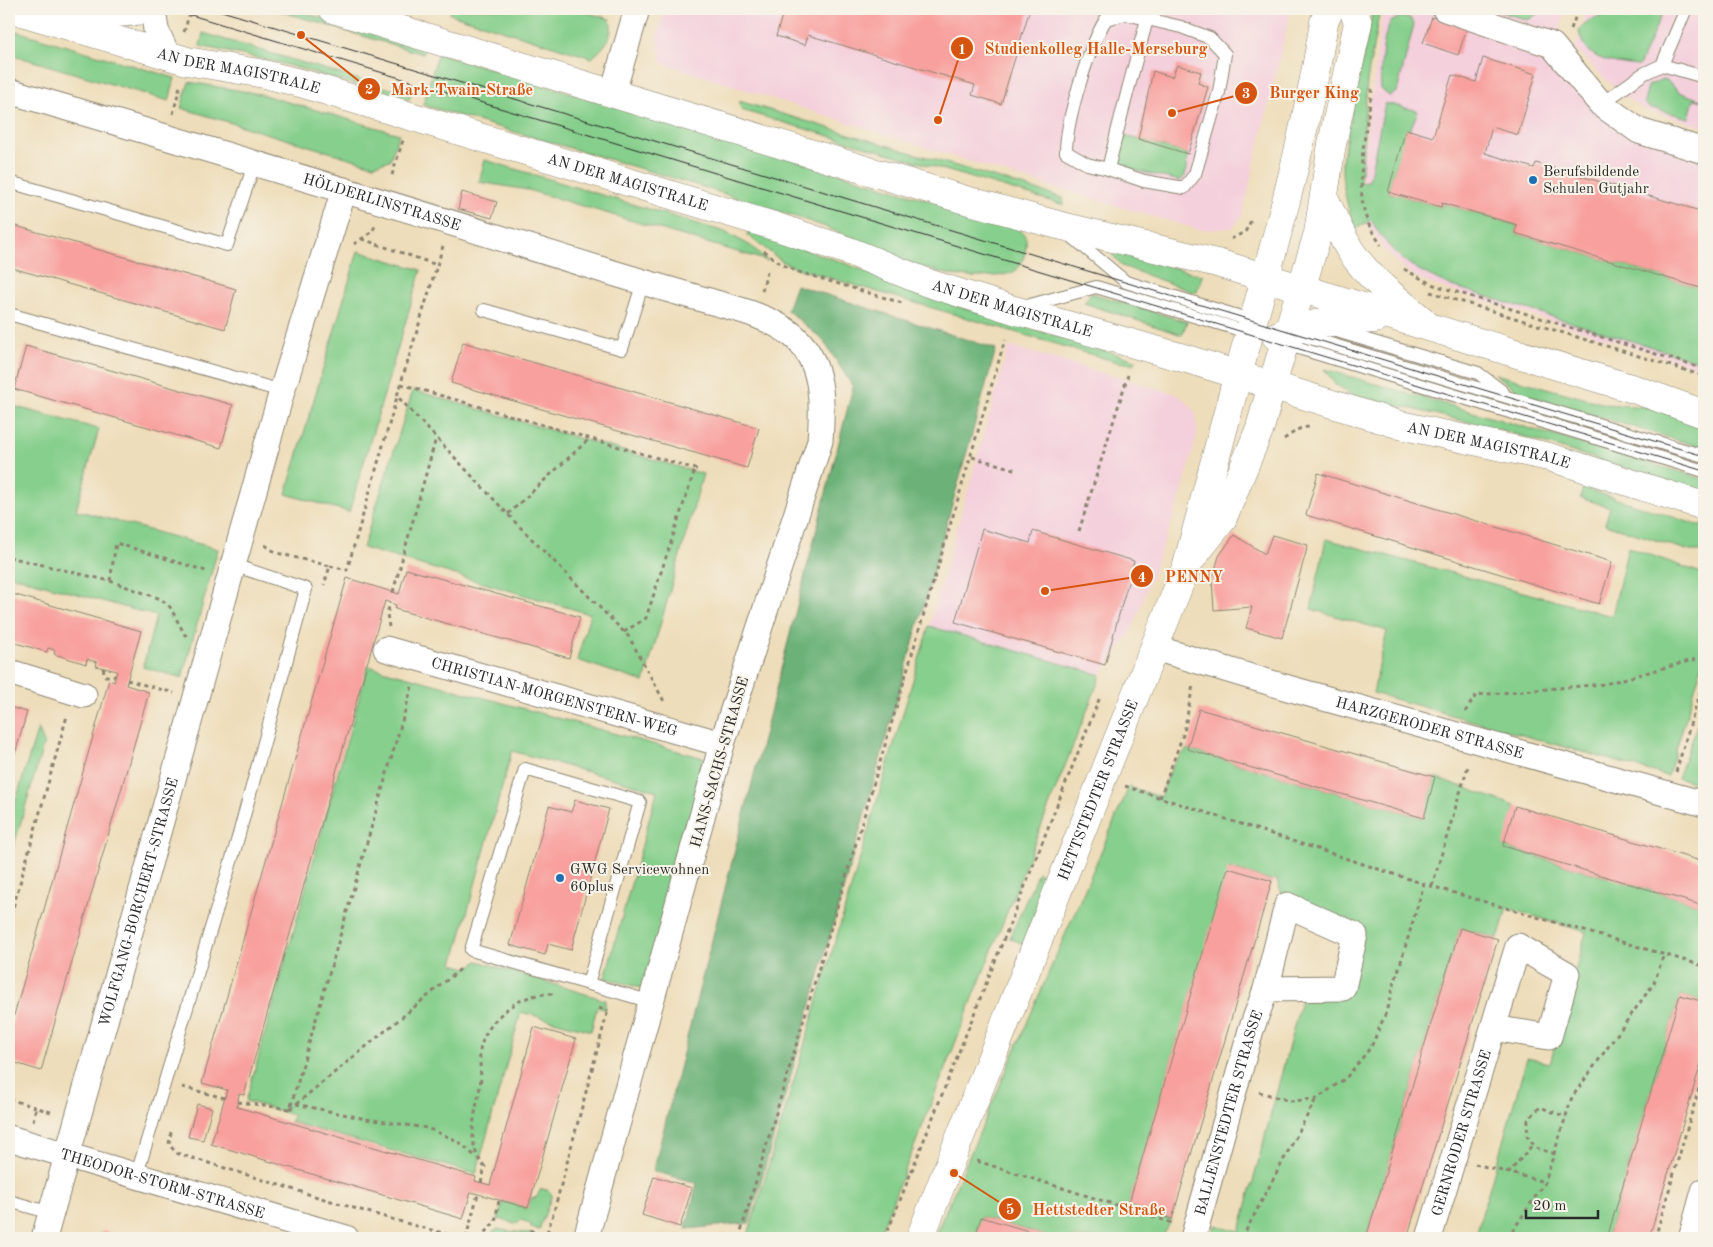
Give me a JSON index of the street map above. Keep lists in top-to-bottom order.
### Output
{
  "streets": {
    "main road": ["AN DER MAGISTRALE", "HETTSTEDTER STRASSE"],
    "street": [
      "HÖLDERLINSTRASSE",
      "CHRISTIAN-MORGENSTERN-WEG",
      "HARZGERODER STRASSE",
      "HANS-SACHS-STRASSE",
      "WOLFGANG-BORCHERT-STRASSE",
      "BALLENSTEDTER STRASSE",
      "GERNRODER STRASSE",
      "THEODOR-STORM-STRASSE"
    ]
  },
  "crossings": [
    ["AN DER MAGISTRALE", "HETTSTEDTER STRASSE"],
    ["HÖLDERLINSTRASSE", "HANS-SACHS-STRASSE"],
    ["HÖLDERLINSTRASSE", "WOLFGANG-BORCHERT-STRASSE"],
    ["CHRISTIAN-MORGENSTERN-WEG", "HANS-SACHS-STRASSE"],
    ["HARZGERODER STRASSE", "HETTSTEDTER STRASSE"],
    ["WOLFGANG-BORCHERT-STRASSE", "THEODOR-STORM-STRASSE"]
  ],
  "places": [
    "Mark-Twain-Straße",
    "Burger King",
    "Studienkolleg Halle-Merseburg",
    "Berufsbildende Schulen Gutjahr",
    "PENNY",
    "GWG Servicewohnen 60plus",
    "Hettstedter Straße"
  ],
  "scale_bar": "20 m"
}
